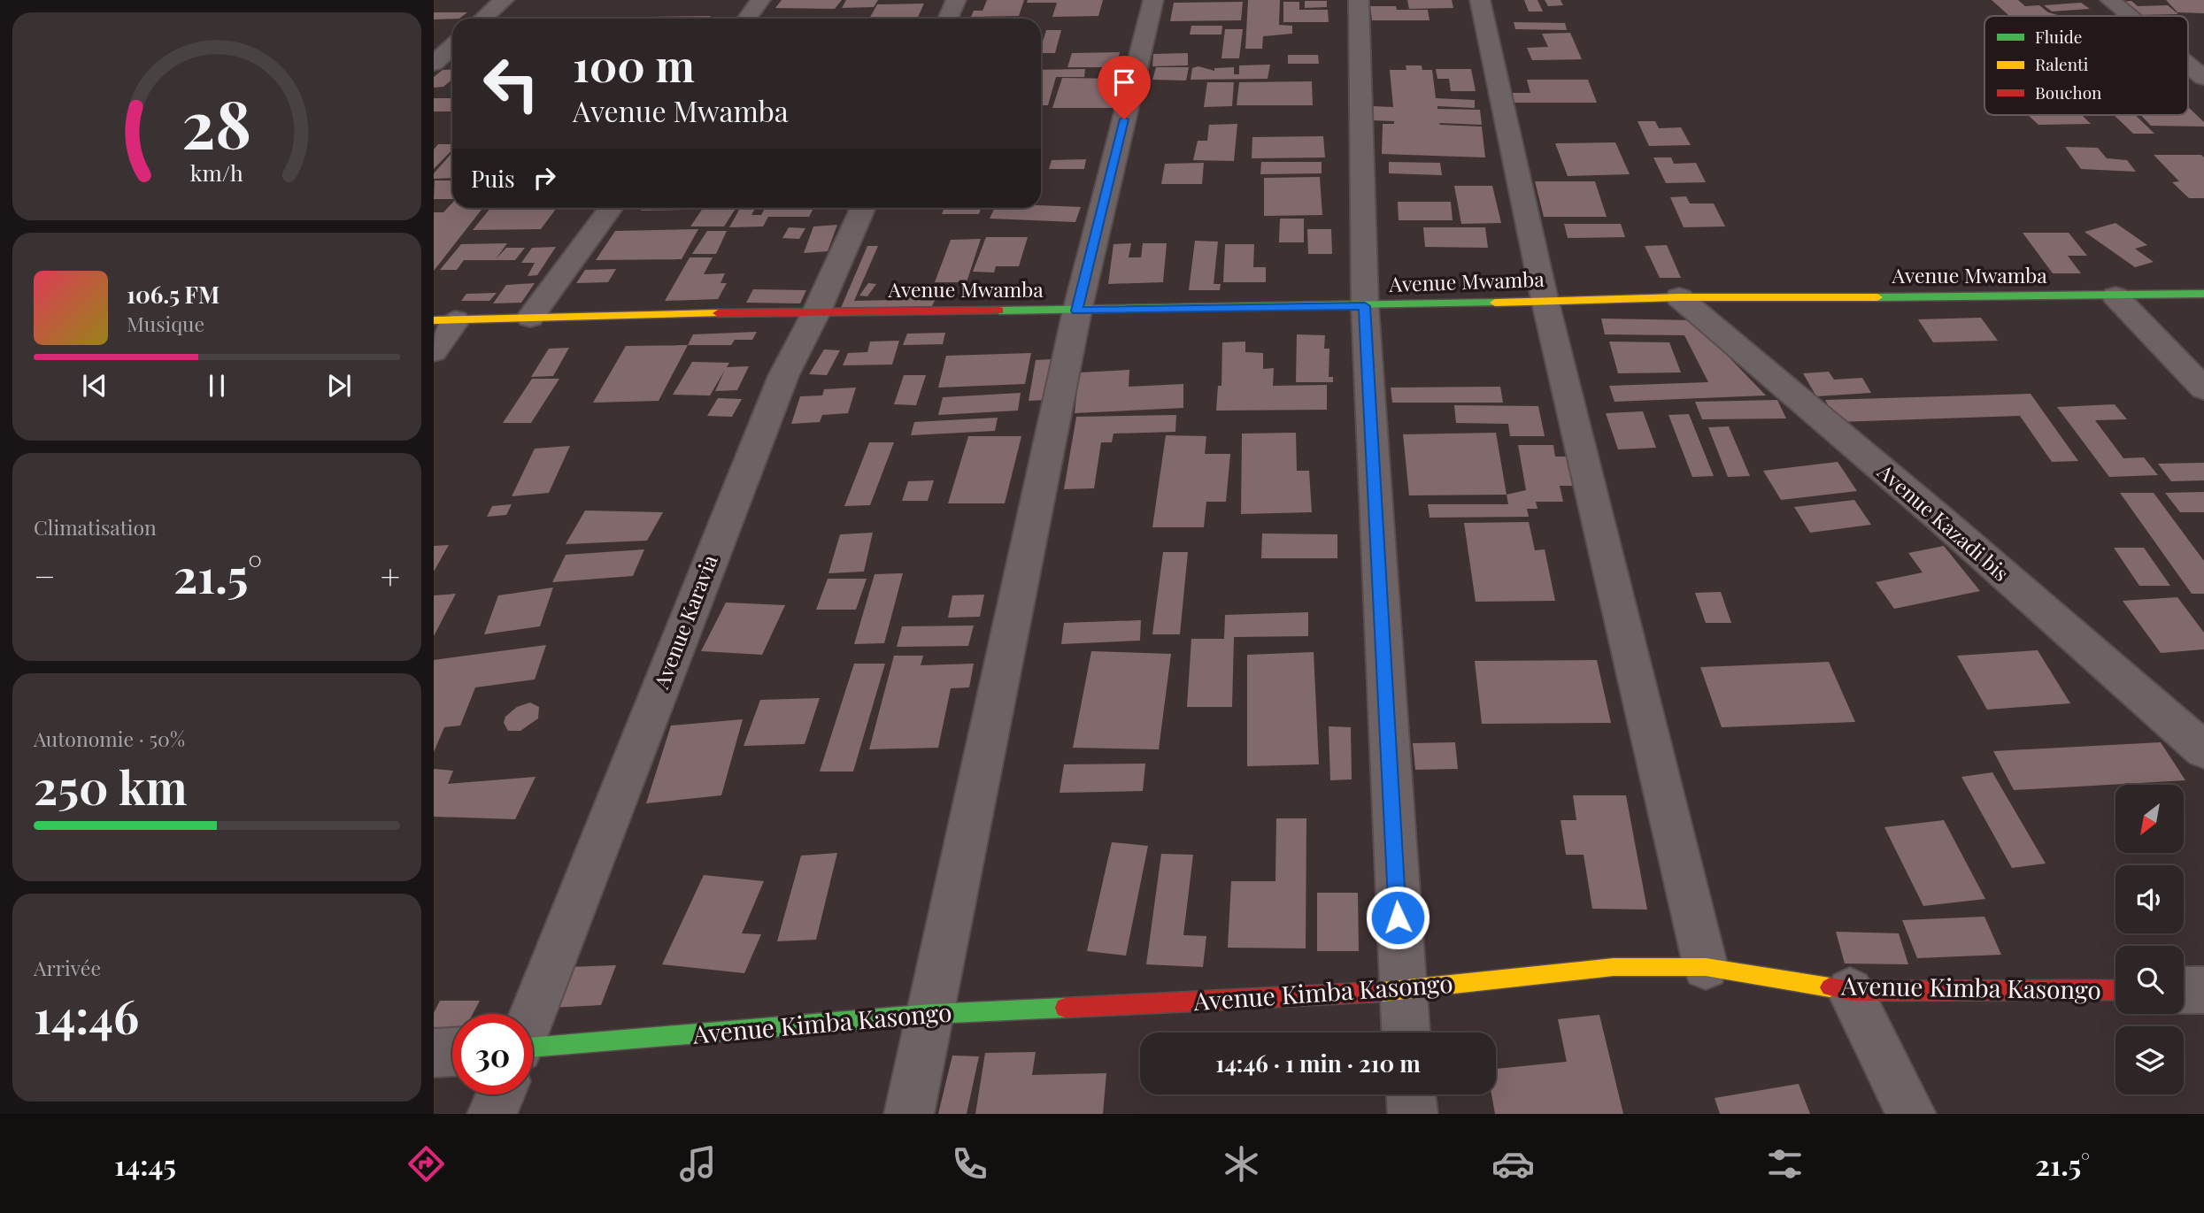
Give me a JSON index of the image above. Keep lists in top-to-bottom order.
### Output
{
  "streets": {
    "street": [
      "Avenue Mwamba",
      "Avenue Kazadi bis",
      "Avenue Karavia",
      "Avenue Kimba Kasongo"
    ]
  },
  "crossings": [
    ["Avenue Mwamba", "Avenue Kazadi bis"],
    ["Avenue Mwamba", "Avenue Karavia"]
  ],
  "legend": ["Fluide", "Ralenti", "Bouchon"],
  "north": "bottom left",
  "page": {
    "turn": ["100 m", "Avenue Mwamba"],
    "then": "Puis",
    "song": ["106.5 FM", "Musique"],
    "tile": [
      "Climatisation",
      ["Autonomie · 50%", "250 km"],
      ["Arrivée", "14:46"]
    ],
    "heat": ["−", "21.5°", "+"],
    "limit": "30",
    "trip": "14:46 · 1 min · 210 m",
    "tabs": ["14:45", "21.5°"],
    "gauge": ["28", "km/h"]
  }
}
